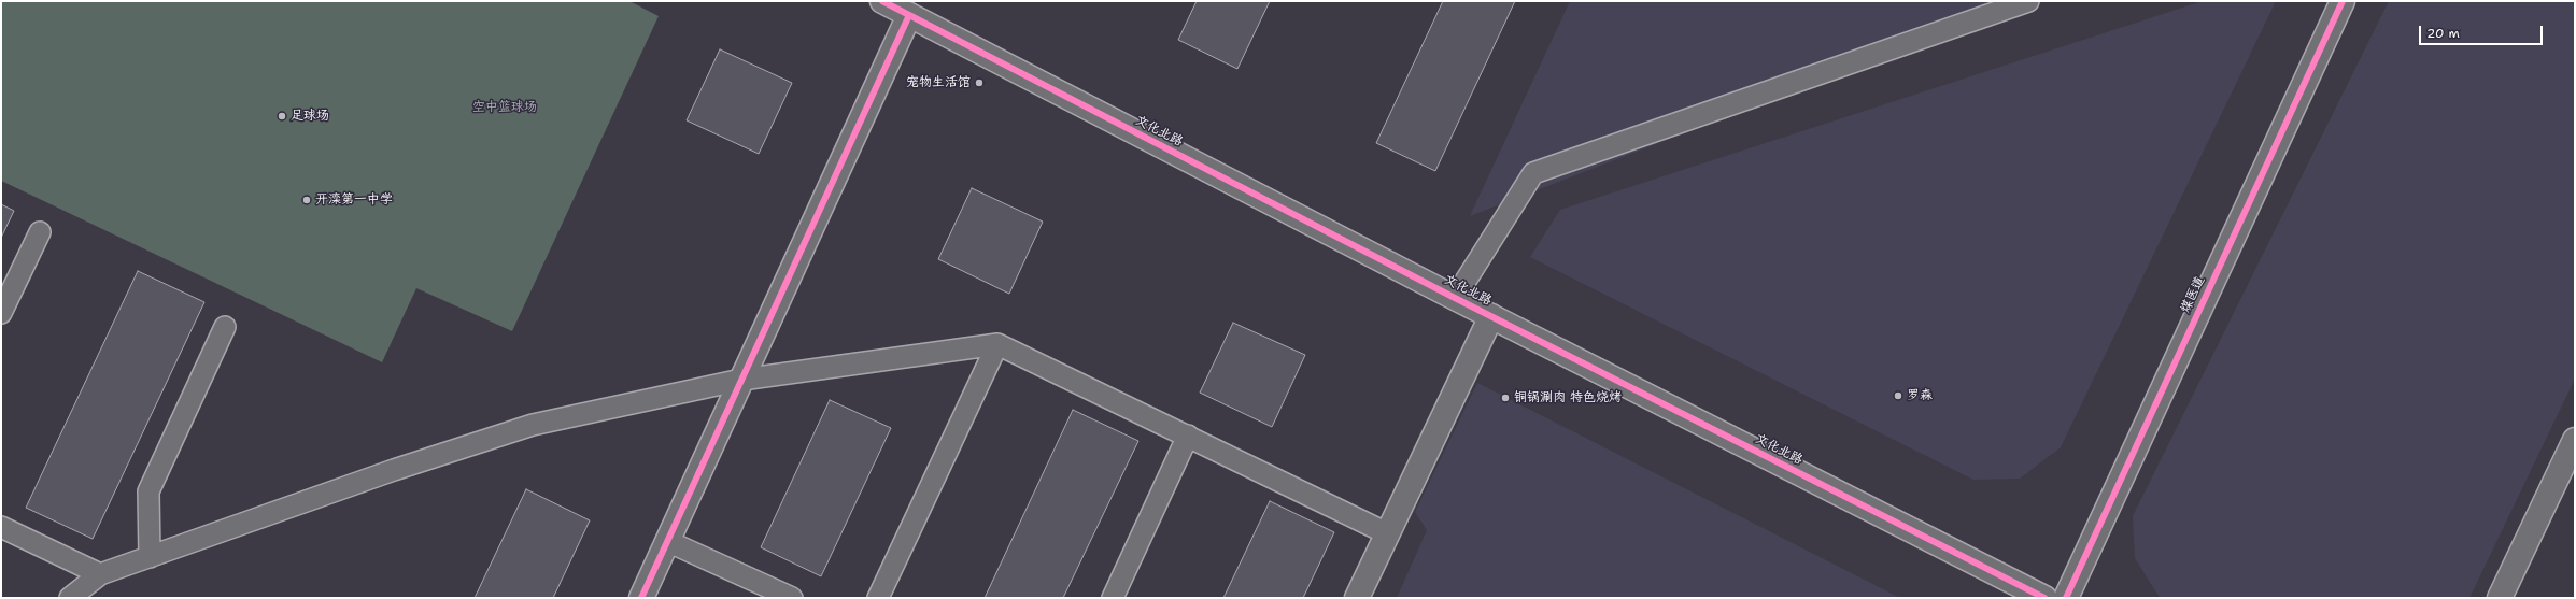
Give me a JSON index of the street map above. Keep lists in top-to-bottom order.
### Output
{
  "streets": {
    "street": ["文化北路", "煤医道"]
  },
  "parks": ["空中篮球场"],
  "places": [
    "宠物生活馆",
    "足球场",
    "开滦第一中学",
    "罗森",
    "铜锅涮肉 特色烧烤"
  ],
  "scale_bar": "20 m"
}
